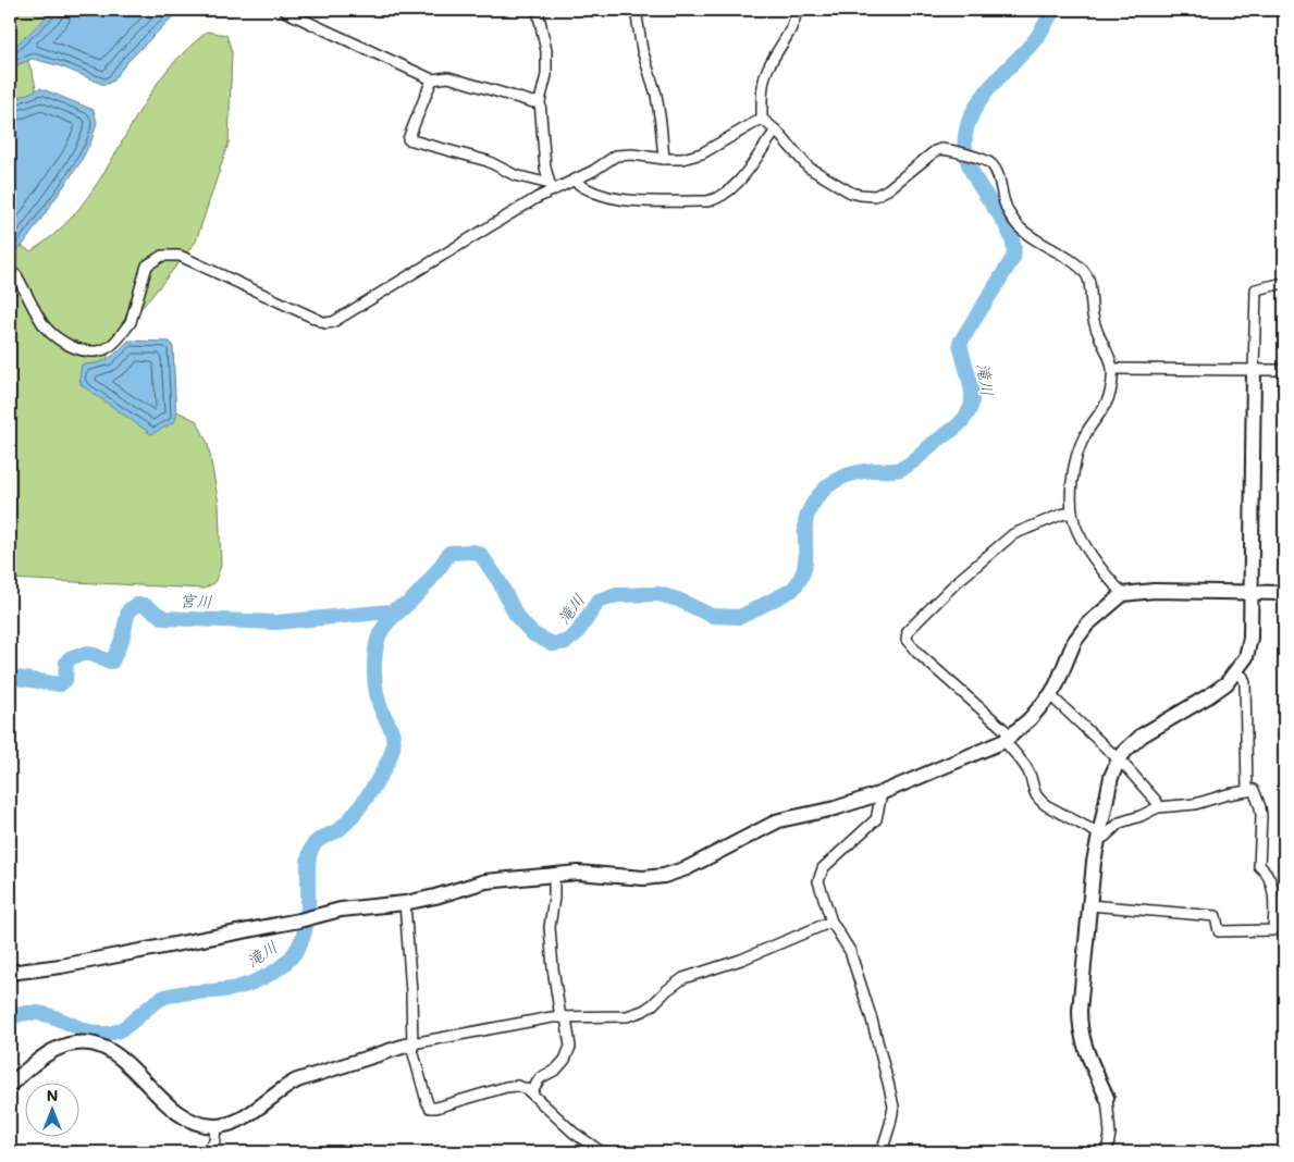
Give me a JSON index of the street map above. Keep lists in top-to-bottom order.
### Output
{
  "water": ["滝川", "宮川"],
  "north": "top"
}
